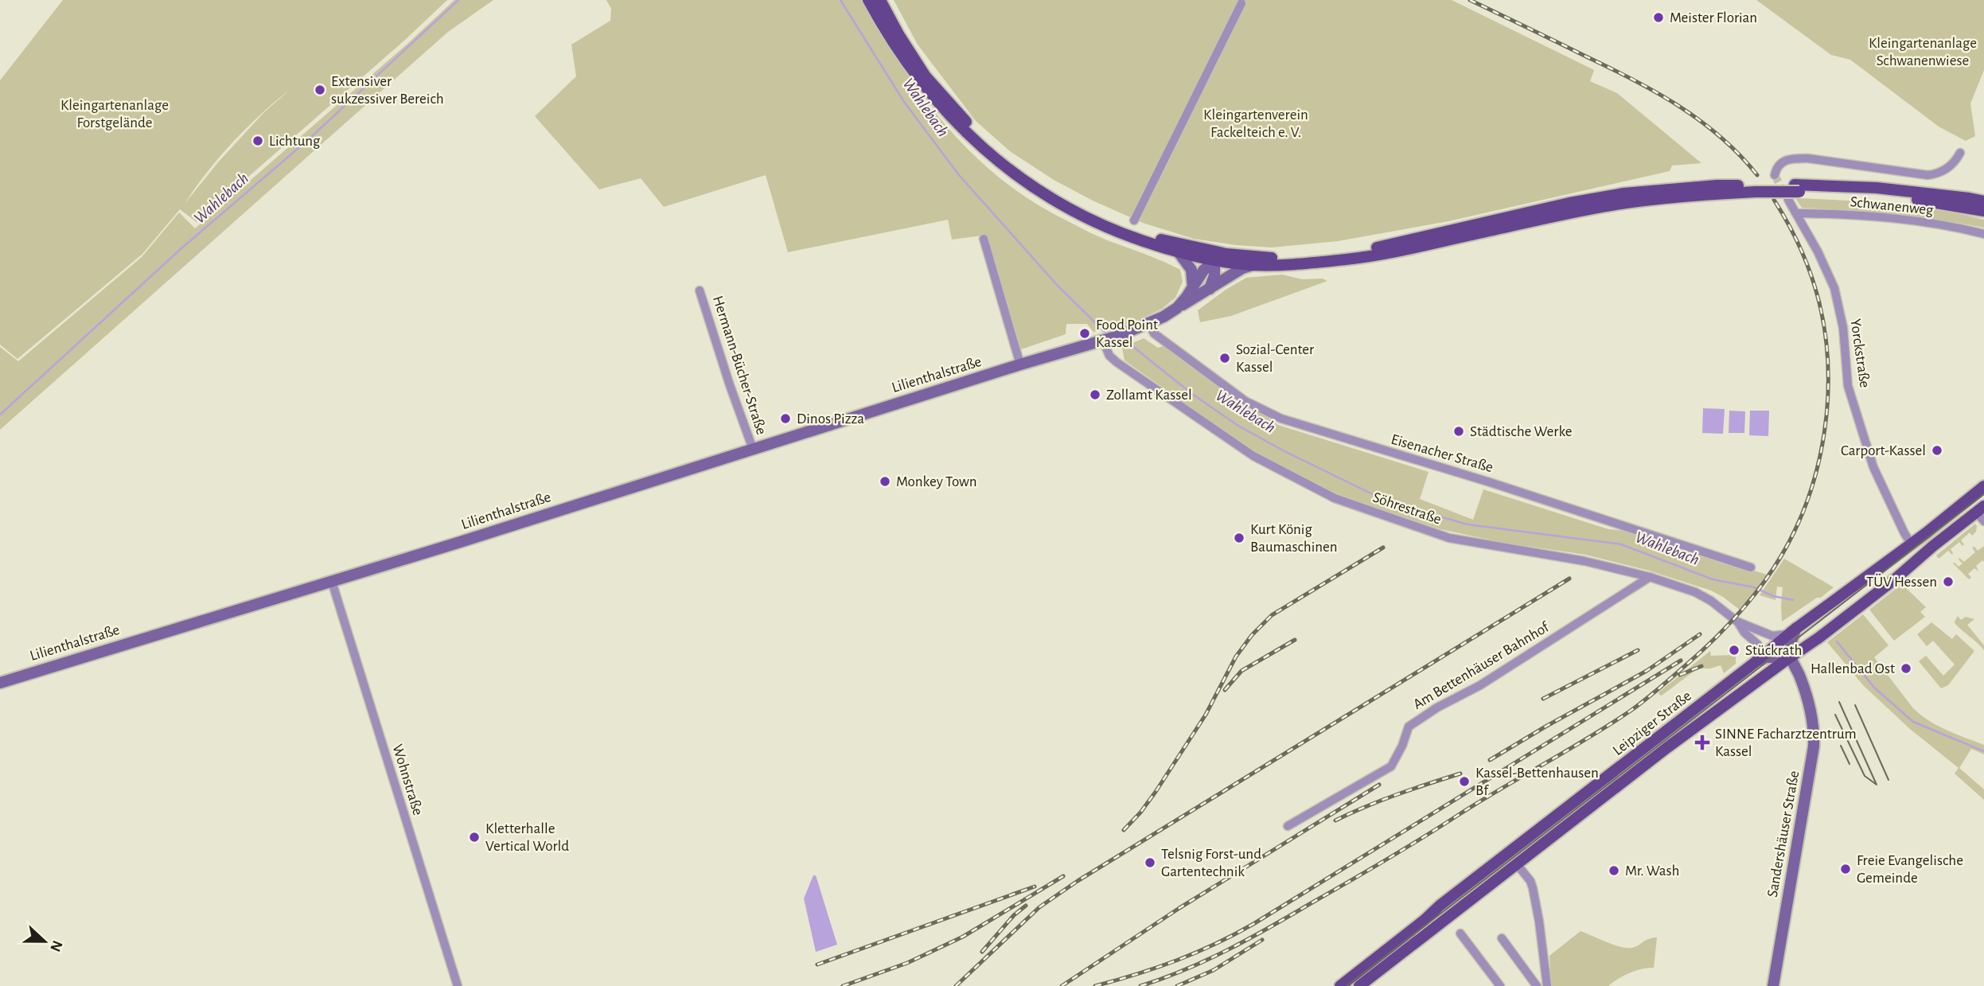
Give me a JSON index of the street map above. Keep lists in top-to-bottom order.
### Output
{
  "streets": {
    "main road": ["Lilienthalstraße", "Leipziger Straße", "Sandershäuser Straße"],
    "street": [
      "Schwanenweg",
      "Yorckstraße",
      "Hermann-Bücher-Straße",
      "Eisenacher Straße",
      "Söhrestraße",
      "Am Bettenhäuser Bahnhof",
      "Wohnstraße"
    ]
  },
  "crossings": [
    ["Schwanenweg", "Yorckstraße"],
    ["Yorckstraße", "Leipziger Straße"],
    ["Hermann-Bücher-Straße", "Lilienthalstraße"],
    ["Lilienthalstraße", "Eisenacher Straße"],
    ["Lilienthalstraße", "Söhrestraße"],
    ["Lilienthalstraße", "Wohnstraße"],
    ["Söhrestraße", "Am Bettenhäuser Bahnhof"],
    ["Söhrestraße", "Leipziger Straße"],
    ["Söhrestraße", "Sandershäuser Straße"],
    ["Leipziger Straße", "Sandershäuser Straße"]
  ],
  "water": ["Wahlebach"],
  "parks": ["Kleingartenanlage Schwanenwiese", "Kleingartenanlage Forstgelände", "Kleingartenverein Fackelteich e. V."],
  "places": {
    "other": [
      "Meister Florian",
      "Extensiver sukzessiver Bereich",
      "Lichtung",
      "Food Point Kassel",
      "Sozial-Center Kassel",
      "Zollamt Kassel",
      "Dinos Pizza",
      "Städtische Werke",
      "Carport-Kassel",
      "Monkey Town",
      "Kurt König Baumaschinen",
      "TÜV Hessen",
      "Stückrath",
      "Hallenbad Ost",
      "Kassel-Bettenhausen Bf",
      "Kletterhalle Vertical World",
      "Telsnig Forst-und Gartentechnik",
      "Freie Evangelische Gemeinde",
      "Mr. Wash"
    ],
    "health": ["SINNE Facharztzentrum Kassel"]
  },
  "north": "right"
}
